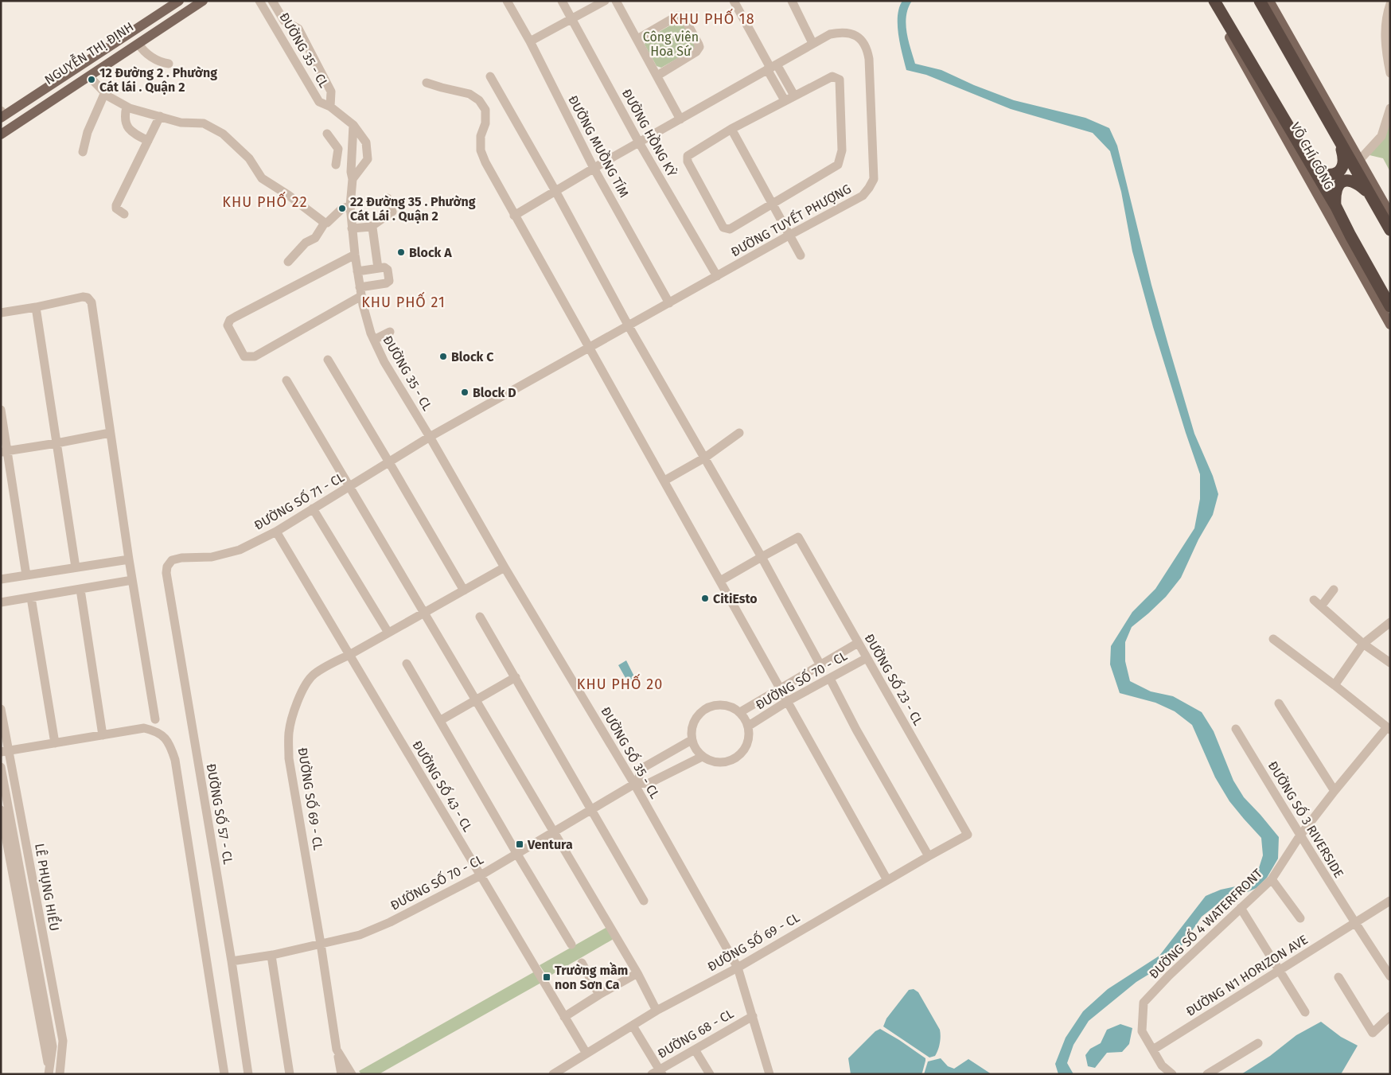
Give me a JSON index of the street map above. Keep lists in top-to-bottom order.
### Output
{
  "streets": {
    "highway": ["VÕ CHÍ CÔNG"],
    "main road": ["NGUYỄN THỊ ĐỊNH"],
    "street": [
      "ĐƯỜNG 35 - CL",
      "ĐƯỜNG HỒNG KỲ",
      "ĐƯỜNG MUỒNG TÍM",
      "ĐƯỜNG TUYẾT PHƯỢNG",
      "ĐƯỜNG SỐ 71 - CL",
      "ĐƯỜNG SỐ 23 - CL",
      "ĐƯỜNG SỐ 70 - CL",
      "ĐƯỜNG SỐ 35 - CL",
      "ĐƯỜNG SỐ 43 - CL",
      "ĐƯỜNG SỐ 69 - CL",
      "ĐƯỜNG SỐ 57 - CL",
      "ĐƯỜNG SỐ 3 RIVERSIDE",
      "LÊ PHỤNG HIỂU",
      "ĐƯỜNG SỐ 4 WATERFRONT",
      "ĐƯỜNG N1 HORIZON AVE",
      "ĐƯỜNG 68 - CL"
    ]
  },
  "crossings": [
    ["ĐƯỜNG 35 - CL", "ĐƯỜNG SỐ 71 - CL"],
    ["ĐƯỜNG 35 - CL", "ĐƯỜNG SỐ 35 - CL"],
    ["ĐƯỜNG HỒNG KỲ", "ĐƯỜNG TUYẾT PHƯỢNG"],
    ["ĐƯỜNG MUỒNG TÍM", "ĐƯỜNG TUYẾT PHƯỢNG"],
    ["ĐƯỜNG TUYẾT PHƯỢNG", "ĐƯỜNG SỐ 71 - CL"],
    ["ĐƯỜNG SỐ 71 - CL", "ĐƯỜNG SỐ 35 - CL"],
    ["ĐƯỜNG SỐ 71 - CL", "ĐƯỜNG SỐ 43 - CL"],
    ["ĐƯỜNG SỐ 71 - CL", "ĐƯỜNG SỐ 57 - CL"],
    ["ĐƯỜNG SỐ 23 - CL", "ĐƯỜNG SỐ 70 - CL"],
    ["ĐƯỜNG SỐ 23 - CL", "ĐƯỜNG SỐ 69 - CL"],
    ["ĐƯỜNG SỐ 70 - CL", "ĐƯỜNG SỐ 35 - CL"],
    ["ĐƯỜNG SỐ 70 - CL", "ĐƯỜNG SỐ 43 - CL"],
    ["ĐƯỜNG SỐ 70 - CL", "ĐƯỜNG SỐ 69 - CL"],
    ["ĐƯỜNG SỐ 70 - CL", "ĐƯỜNG SỐ 57 - CL"],
    ["ĐƯỜNG SỐ 35 - CL", "ĐƯỜNG SỐ 69 - CL"],
    ["ĐƯỜNG SỐ 35 - CL", "ĐƯỜNG 68 - CL"],
    ["ĐƯỜNG SỐ 43 - CL", "ĐƯỜNG SỐ 69 - CL"],
    ["ĐƯỜNG SỐ 3 RIVERSIDE", "ĐƯỜNG SỐ 4 WATERFRONT"],
    ["ĐƯỜNG SỐ 3 RIVERSIDE", "ĐƯỜNG N1 HORIZON AVE"],
    ["ĐƯỜNG SỐ 4 WATERFRONT", "ĐƯỜNG N1 HORIZON AVE"]
  ],
  "districts": [
    "KHU PHỐ 18",
    "KHU PHỐ 22",
    "KHU PHỐ 21",
    "KHU PHỐ 20"
  ],
  "parks": ["Công viên Hoa Sứ"],
  "places": {
    "other": [
      "12 Đường 2 . Phường Cát lái . Quận 2",
      "22 Đường 35 . Phường Cát Lái . Quận 2",
      "Block A",
      "Block C",
      "Block D",
      "CitiEsto"
    ],
    "transit": ["Ventura", "Trường mầm non Sơn Ca"]
  }
}
